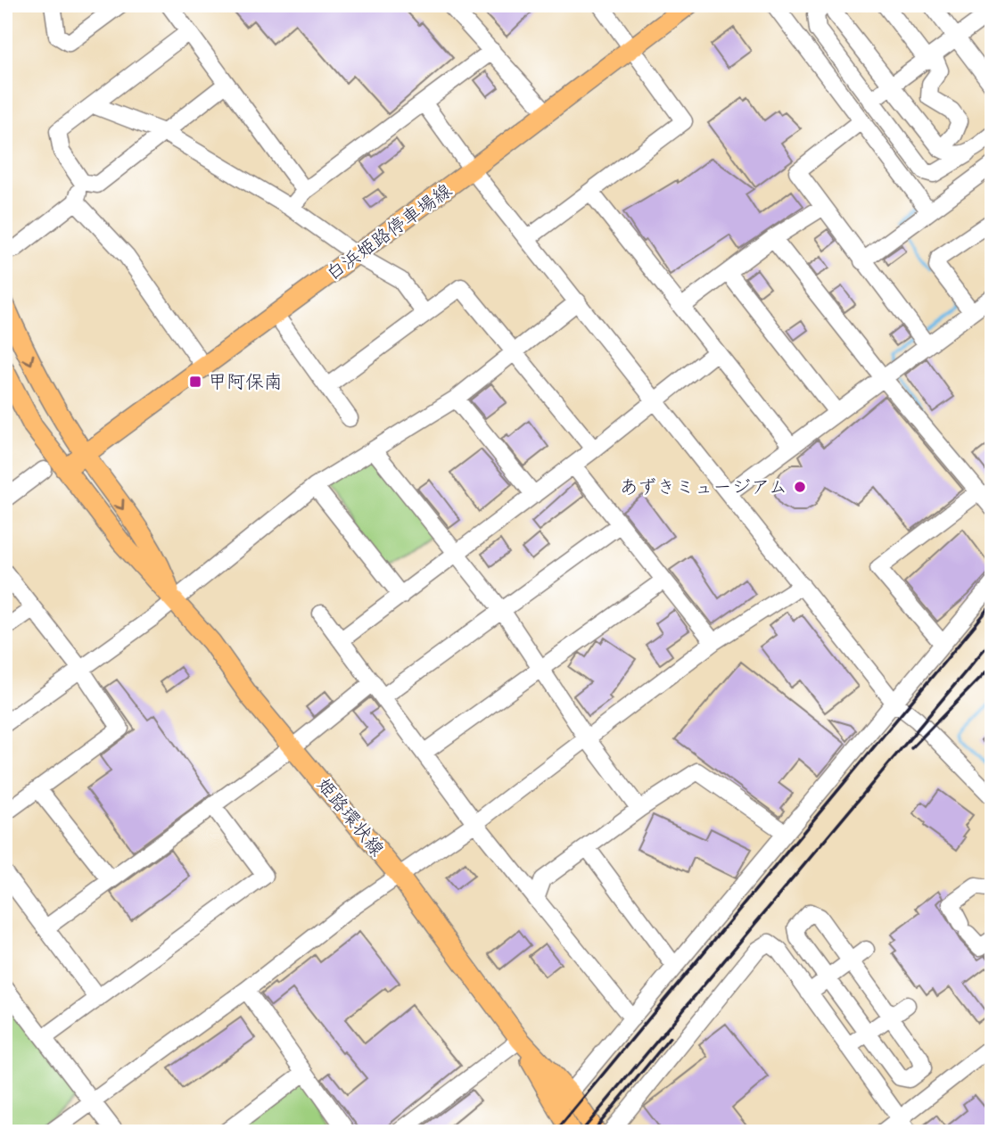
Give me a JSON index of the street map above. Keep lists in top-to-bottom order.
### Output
{
  "streets": {
    "main road": ["白浜姫路停車場線", "姫路環状線"]
  },
  "crossings": [
    ["白浜姫路停車場線", "姫路環状線"]
  ],
  "places": {
    "transit": ["甲阿保南"],
    "other": ["あずきミュージアム"]
  }
}
